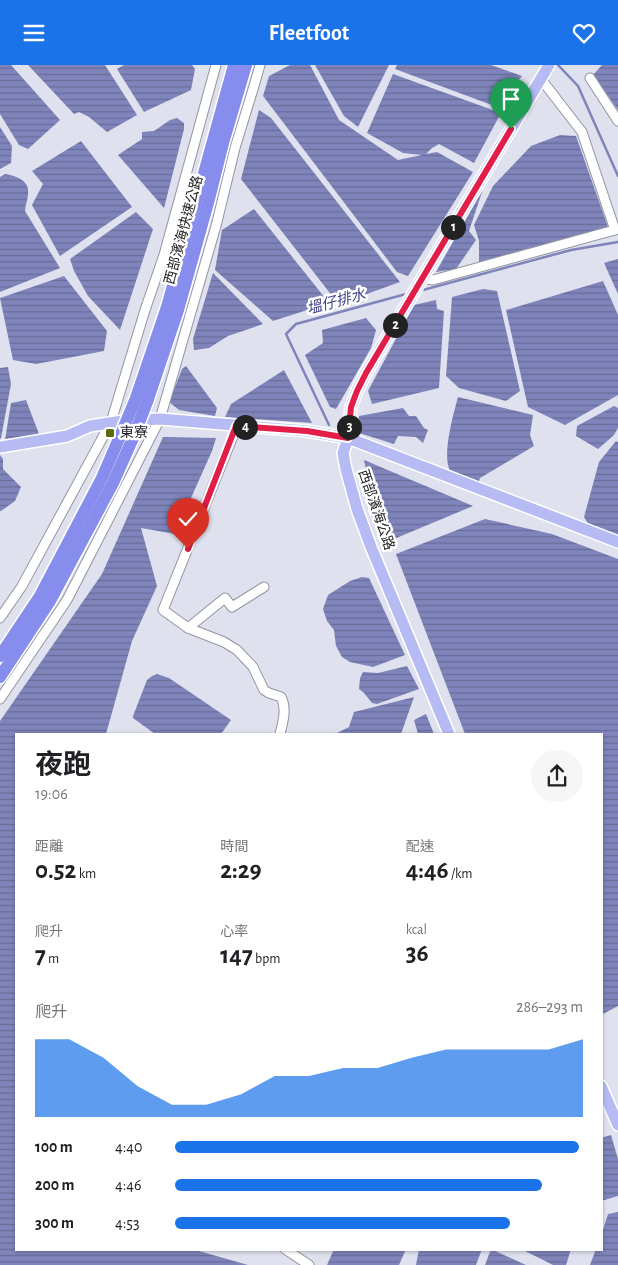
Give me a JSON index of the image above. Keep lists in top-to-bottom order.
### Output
{
  "streets": {
    "highway": ["西部濱海快速公路"],
    "main road": ["西部濱海公路"]
  },
  "water": ["塭仔排水"],
  "places": {
    "transit": ["東寮"]
  },
  "page": {
    "header": "Fleetfoot",
    "pins": [
      "1",
      "2",
      "3",
      "4"
    ],
    "heading": ["夜跑", "19:06"],
    "stats": [
      ["距離", "0.52 km"],
      ["時間", "2:29"],
      ["配速", "4:46 /km"],
      ["爬升", "7 m"],
      ["心率", "147 bpm"],
      ["kcal", "36"]
    ],
    "chart": ["爬升", "286–293 m"],
    "list": [
      {
        "name": "100 m",
        "note": "4:40"
      },
      {
        "name": "200 m",
        "note": "4:46"
      },
      {
        "name": "300 m",
        "note": "4:53"
      }
    ]
  }
}
